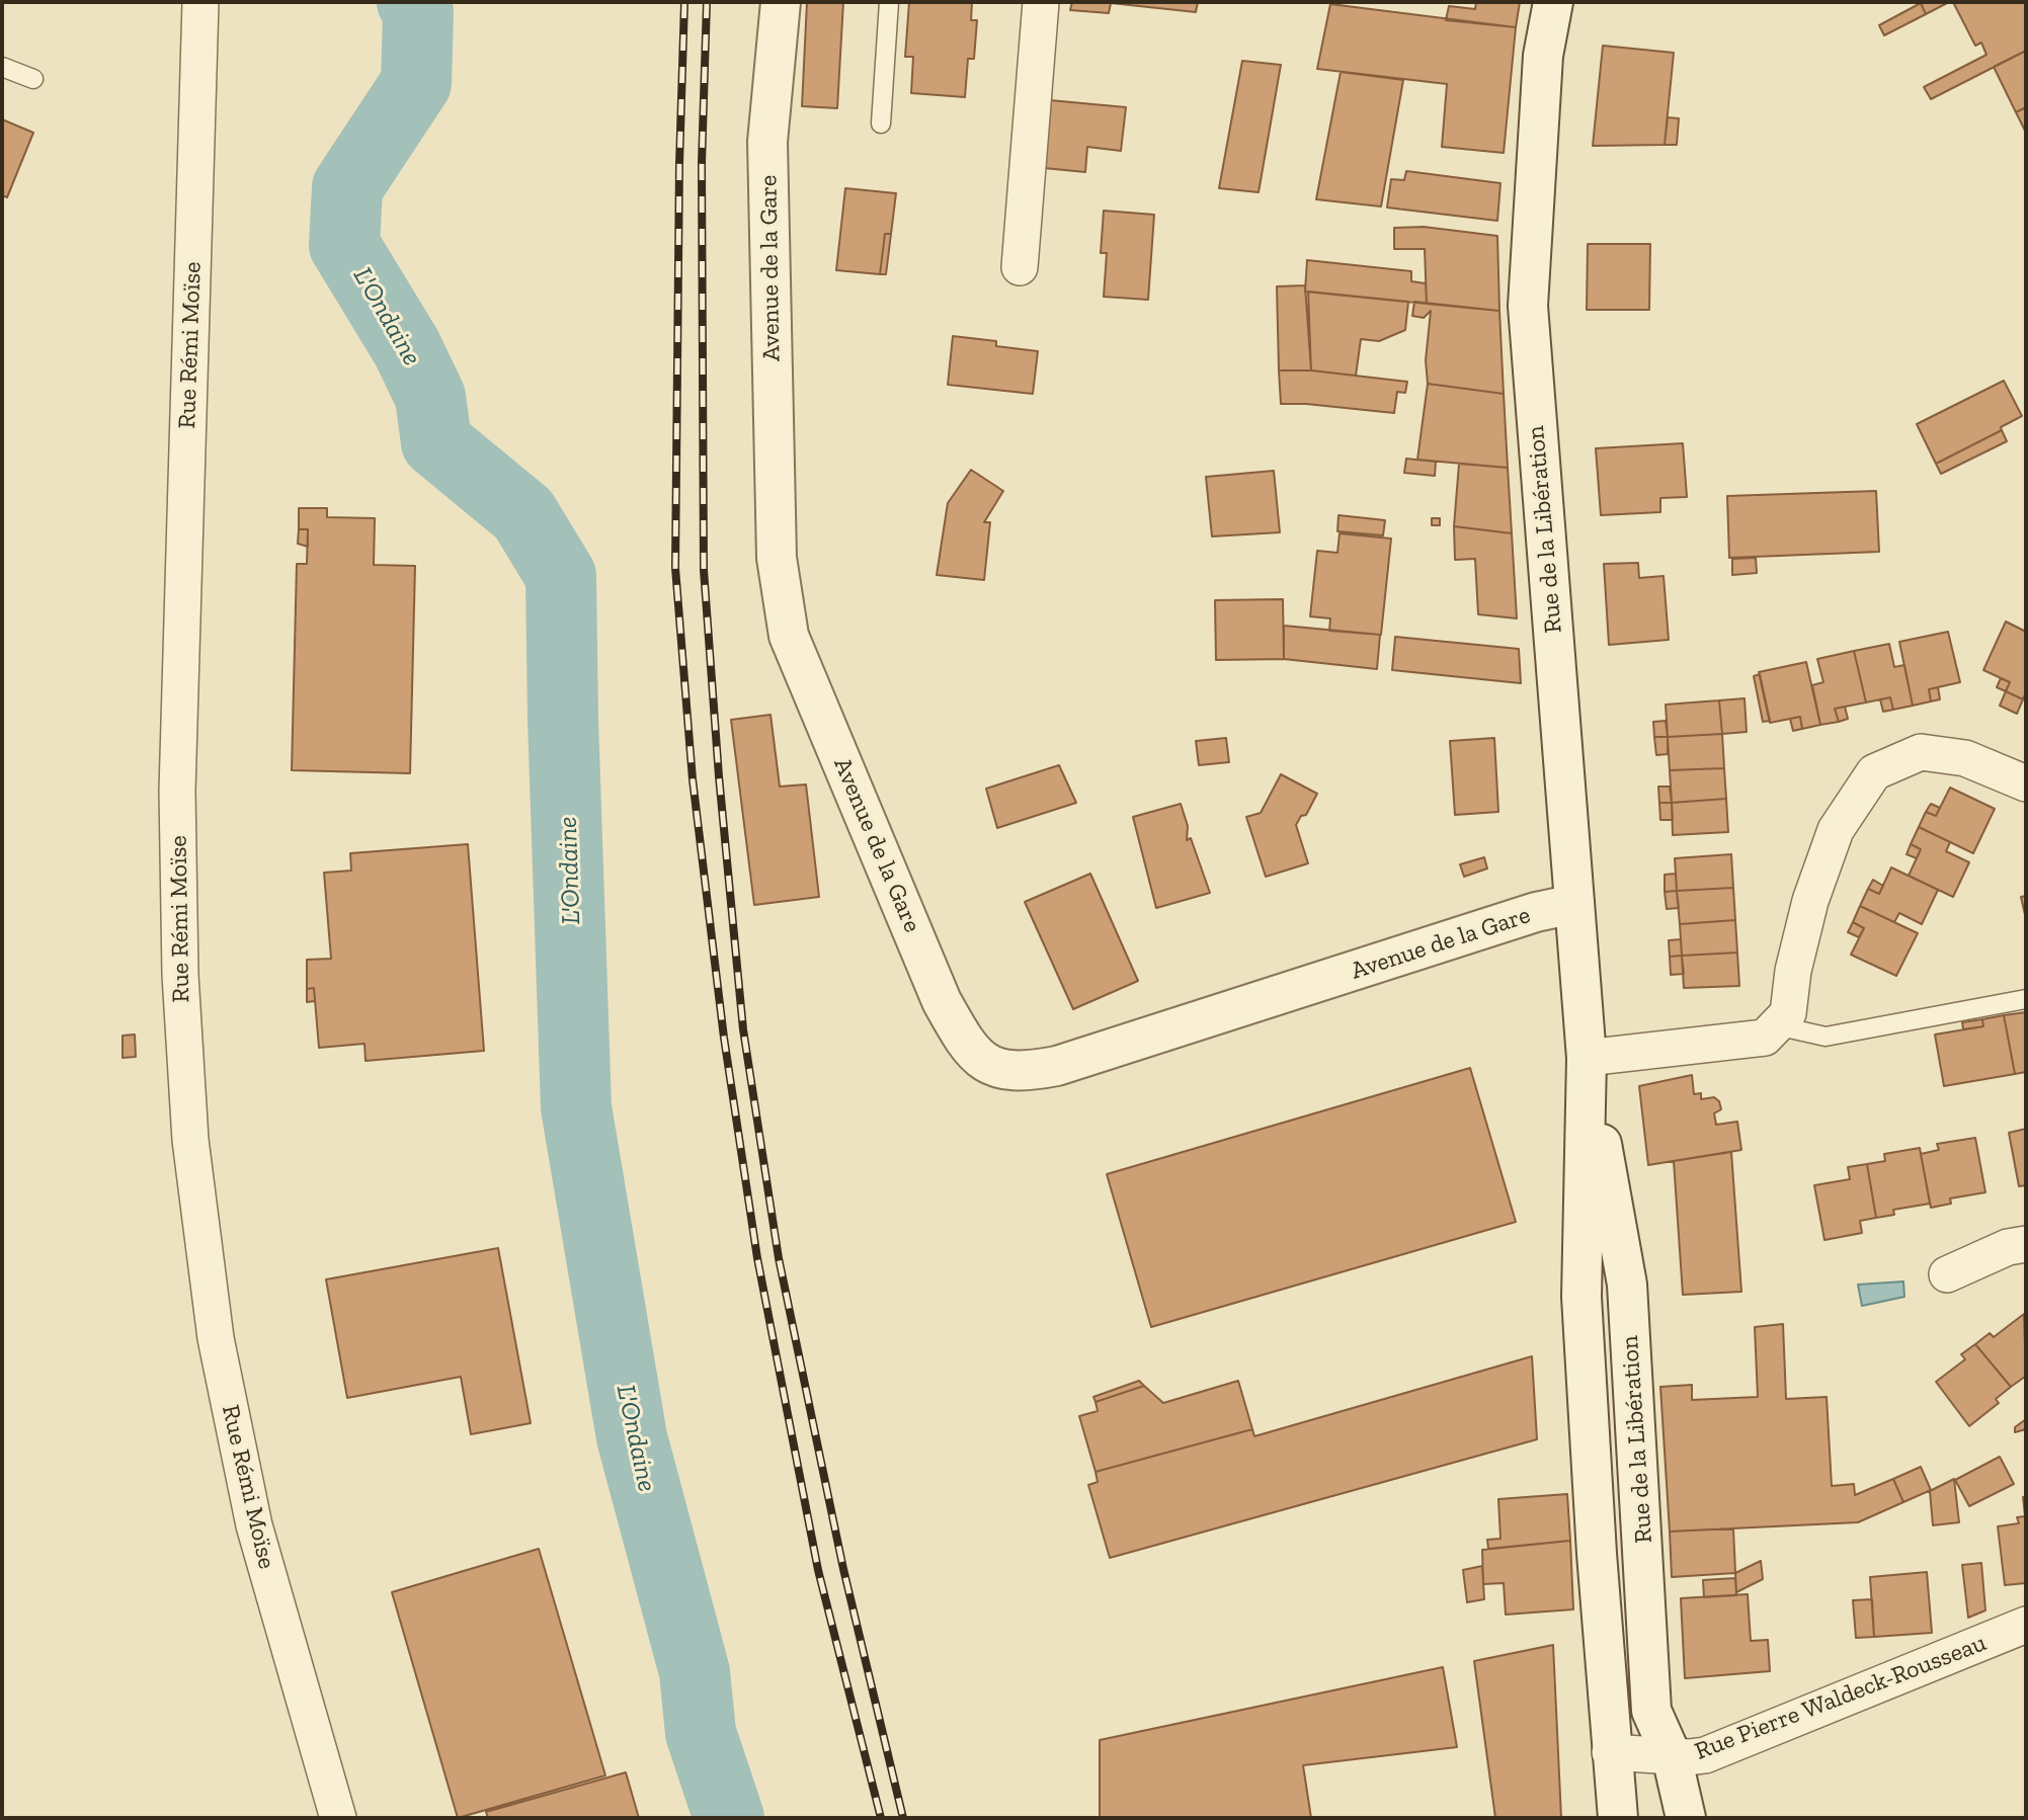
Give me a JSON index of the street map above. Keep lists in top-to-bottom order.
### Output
{
  "streets": {
    "main road": ["Avenue de la Gare", "Rue de la Libération"],
    "street": ["Rue Rémi Moïse", "Rue Pierre Waldeck-Rousseau"]
  },
  "crossings": [
    ["Avenue de la Gare", "Rue de la Libération"],
    ["Rue de la Libération", "Rue Pierre Waldeck-Rousseau"]
  ],
  "water": ["L'Ondaine"]
}
